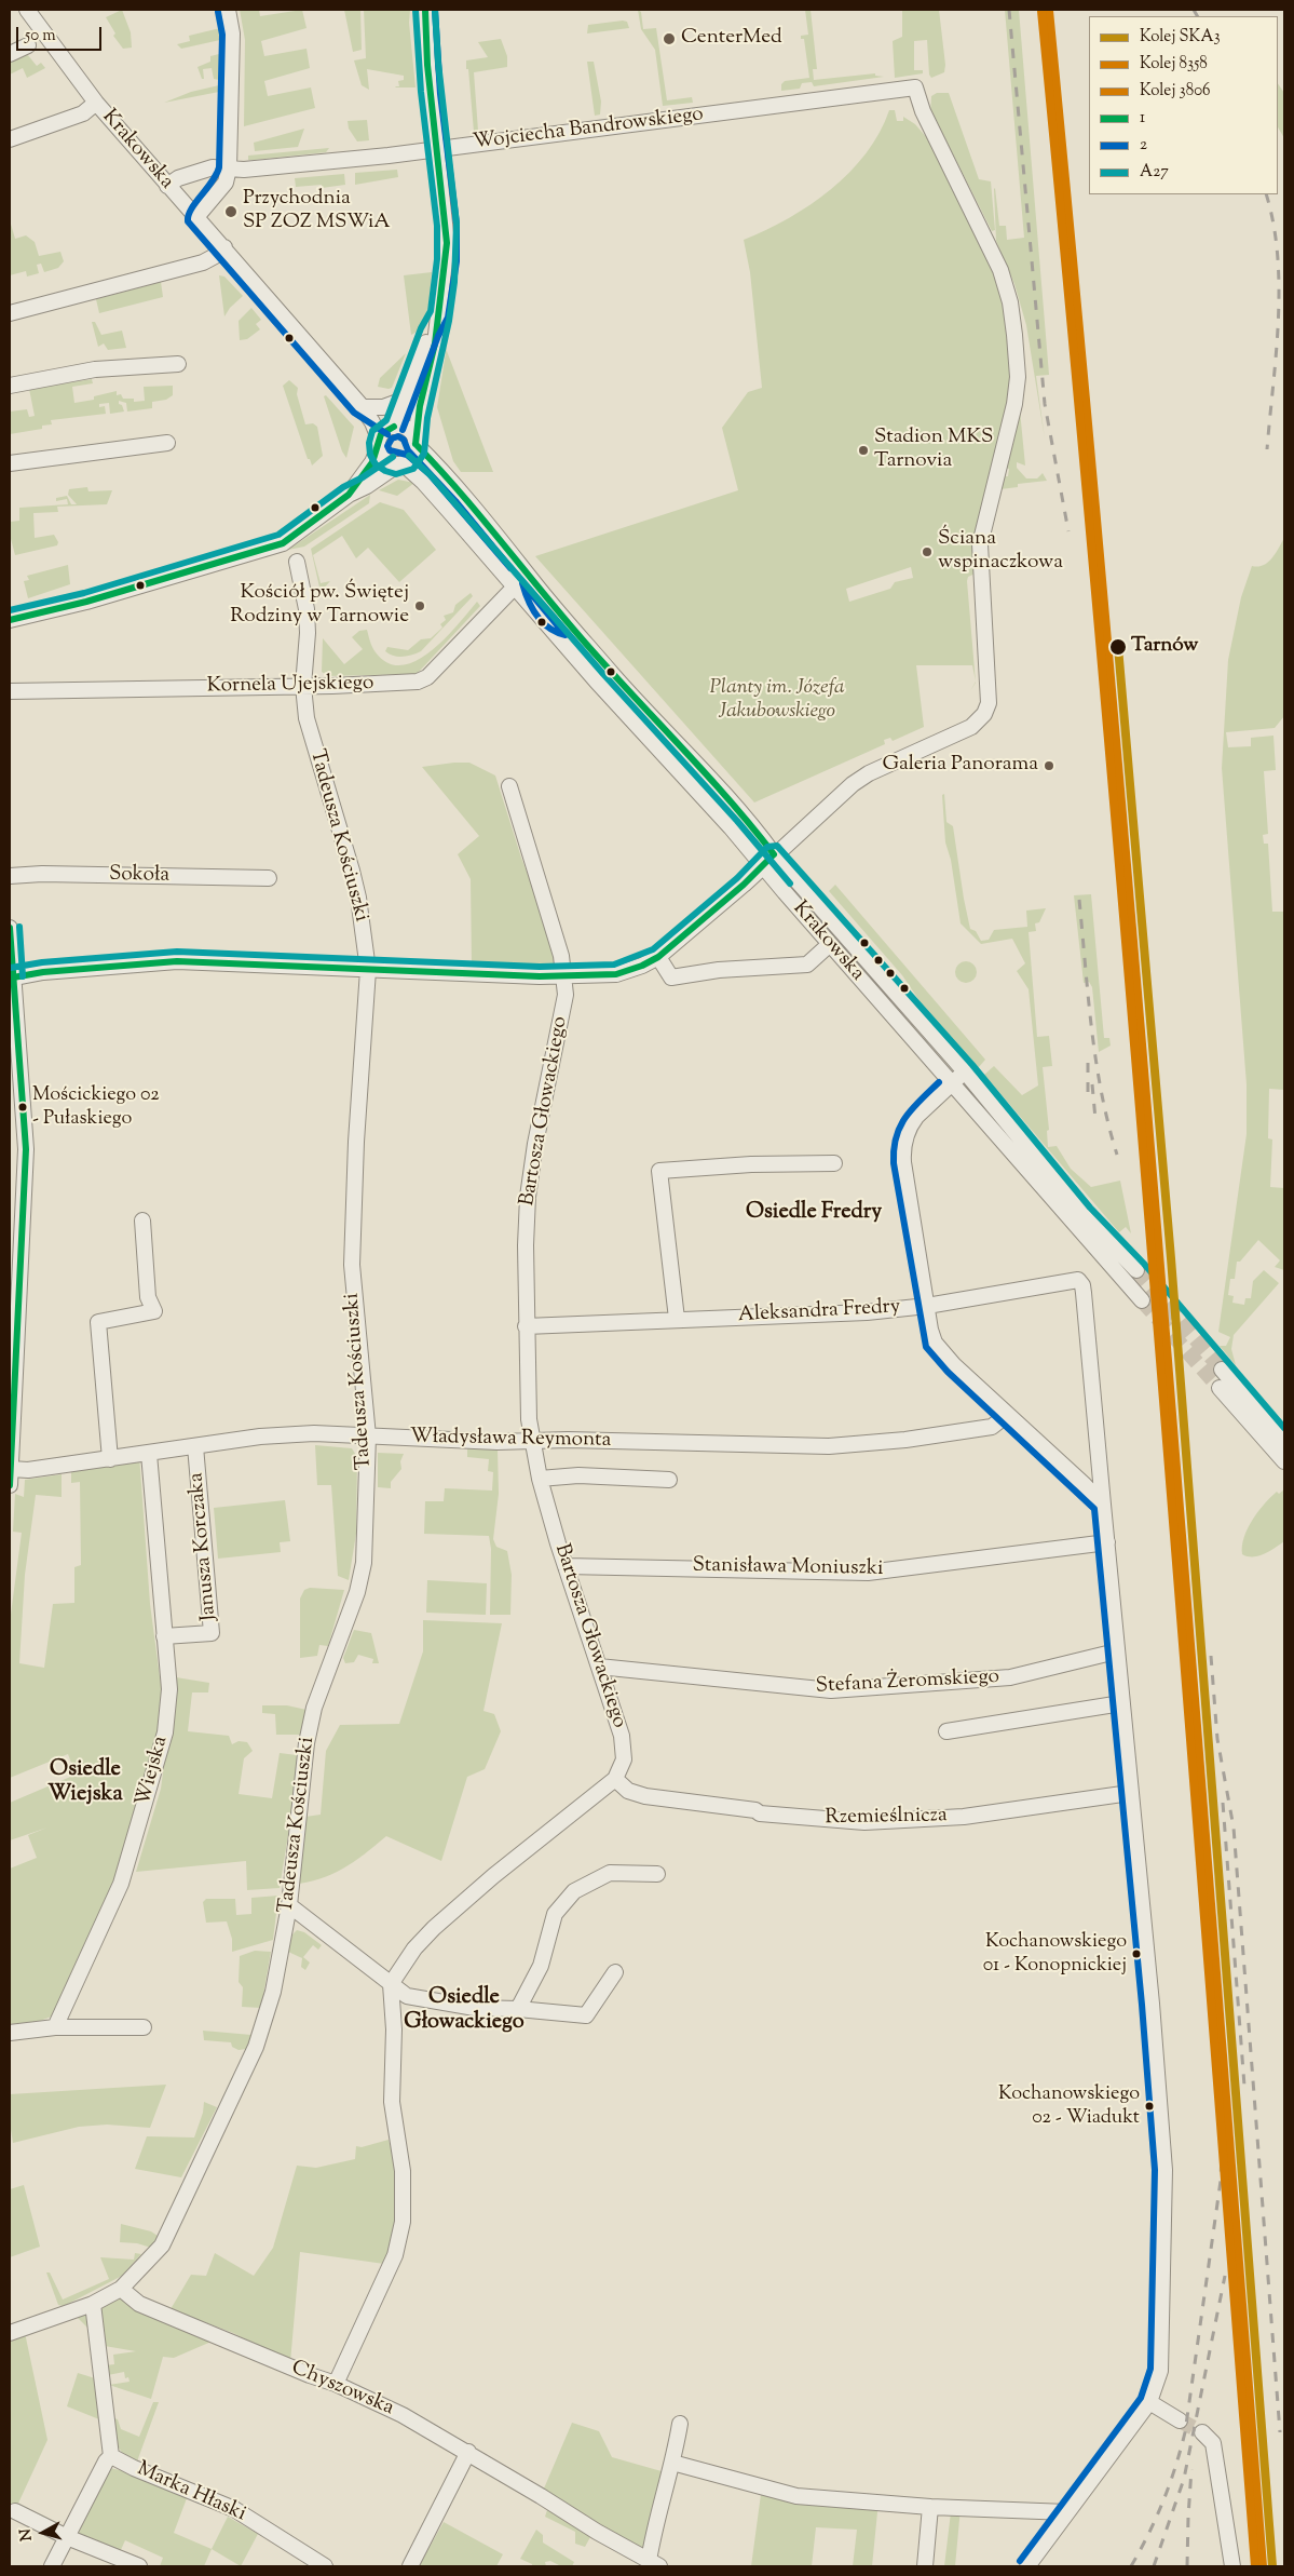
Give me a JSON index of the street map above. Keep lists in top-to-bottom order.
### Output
{
  "streets": {
    "street": [
      "Wojciecha Bandrowskiego",
      "Krakowska",
      "Kornela Ujejskiego",
      "Tadeusza Kościuszki",
      "Sokoła",
      "Bartosza Głowackiego",
      "Aleksandra Fredry",
      "Władysława Reymonta",
      "Janusza Korczaka",
      "Stanisława Moniuszki",
      "Stefana Żeromskiego",
      "Wiejska",
      "Rzemieślnicza",
      "Chyszowska",
      "Marka Hłaski"
    ]
  },
  "crossings": [
    ["Wojciecha Bandrowskiego", "Krakowska"],
    ["Krakowska", "Kornela Ujejskiego"],
    ["Kornela Ujejskiego", "Tadeusza Kościuszki"],
    ["Tadeusza Kościuszki", "Władysława Reymonta"],
    ["Tadeusza Kościuszki", "Chyszowska"],
    ["Bartosza Głowackiego", "Aleksandra Fredry"],
    ["Bartosza Głowackiego", "Władysława Reymonta"],
    ["Bartosza Głowackiego", "Stanisława Moniuszki"],
    ["Bartosza Głowackiego", "Stefana Żeromskiego"],
    ["Bartosza Głowackiego", "Rzemieślnicza"],
    ["Władysława Reymonta", "Janusza Korczaka"],
    ["Władysława Reymonta", "Wiejska"],
    ["Janusza Korczaka", "Wiejska"]
  ],
  "districts": ["Osiedle Fredry", "Osiedle Wiejska", "Osiedle Głowackiego"],
  "parks": ["Planty im. Józefa Jakubowskiego"],
  "places": [
    "CenterMed",
    "Przychodnia SP ZOZ MSWiA",
    "Stadion MKS Tarnovia",
    "Ściana wspinaczkowa",
    "Kościół pw. Świętej Rodziny w Tarnowie",
    "Tarnów",
    "Galeria Panorama",
    "Mościckiego 02 - Pułaskiego",
    "Kochanowskiego 01 - Konopnickiej",
    "Kochanowskiego 02 - Wiadukt"
  ],
  "lines": [
    "transit line 1",
    "transit line 2",
    "transit line A27",
    "rail line 8358",
    "rail line 3806",
    "rail line SKA3"
  ],
  "legend": [
    "Kolej SKA3",
    "Kolej 8358",
    "Kolej 3806",
    "1",
    "2",
    "A27"
  ],
  "scale_bar": "50 m",
  "north": "left"
}
